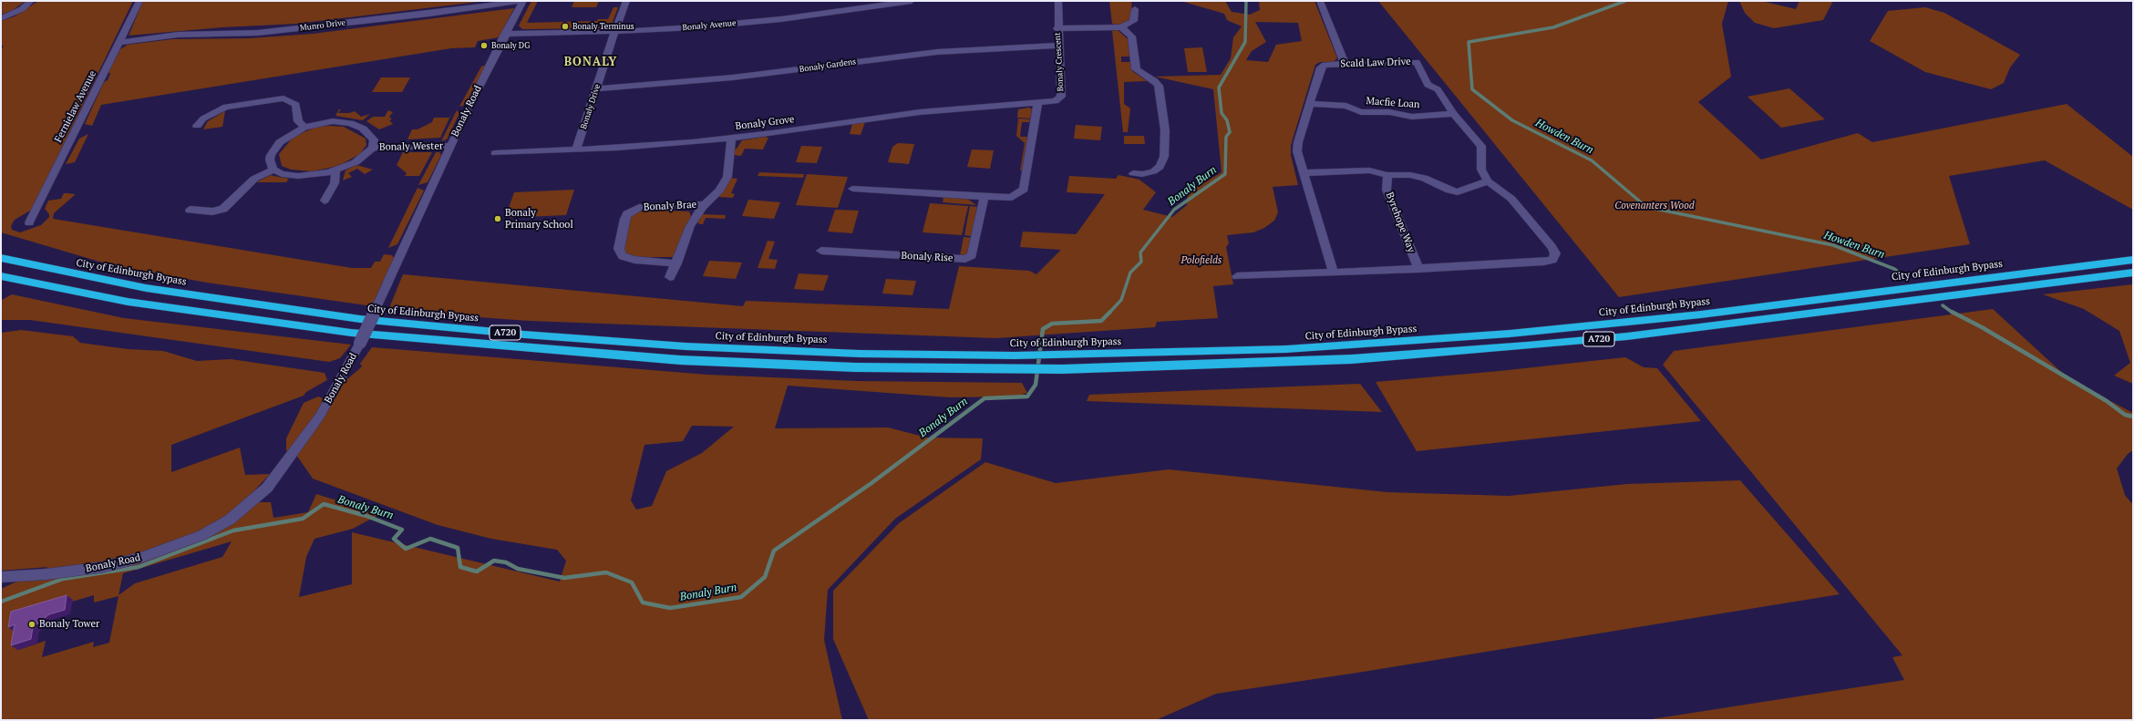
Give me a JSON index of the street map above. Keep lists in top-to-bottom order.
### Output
{
  "streets": {
    "highway": ["City of Edinburgh Bypass", "A720"],
    "street": [
      "Munro Drive",
      "Bonaly Avenue",
      "Bonaly Crescent",
      "Scald Law Drive",
      "Bonaly Gardens",
      "Macfie Loan",
      "Fernielaw Avenue",
      "Bonaly Drive",
      "Bonaly Road",
      "Bonaly Grove",
      "Bonaly Wester",
      "Bonaly Brae",
      "Byrehope Way",
      "Bonaly Rise"
    ]
  },
  "crossings": [
    ["Munro Drive", "Fernielaw Avenue"],
    ["Munro Drive", "Bonaly Road"],
    ["Bonaly Avenue", "Bonaly Drive"],
    ["Bonaly Avenue", "Bonaly Road"],
    ["Bonaly Crescent", "Bonaly Gardens"],
    ["Bonaly Crescent", "Bonaly Grove"],
    ["Scald Law Drive", "Macfie Loan"],
    ["Bonaly Gardens", "Bonaly Drive"],
    ["Bonaly Drive", "Bonaly Grove"],
    ["Bonaly Road", "Bonaly Wester"],
    ["Bonaly Grove", "Bonaly Brae"]
  ],
  "districts": ["BONALY"],
  "water": ["Howden Burn", "Bonaly Burn"],
  "parks": ["Covenanters Wood", "Polofields"],
  "places": [
    "Bonaly Terminus",
    "Bonaly DG",
    "Bonaly Primary School",
    "Bonaly Tower"
  ]
}
